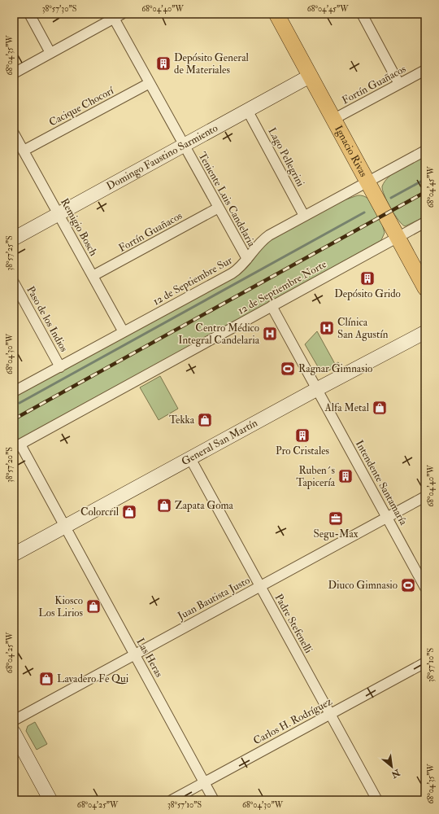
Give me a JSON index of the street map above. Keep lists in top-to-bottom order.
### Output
{
  "streets": {
    "main road": ["Ignacio Rivas", "Domingo Faustino Sarmiento", "General San Martín"],
    "street": [
      "Fortín Guañacos",
      "Cacique Chocorí",
      "Lago Pellegrini",
      "Teniente Luis Candelaria",
      "Remigio Bosch",
      "12 de Septiembre Sur",
      "12 de Septiembre Norte",
      "Paso de los Indios",
      "Intendente Santamaría",
      "Juan Bautista Justo",
      "Padre Stefenelli",
      "Las Heras",
      "Carlos H. Rodríguez"
    ]
  },
  "crossings": [
    ["Fortín Guañacos", "Ignacio Rivas"],
    ["Fortín Guañacos", "Teniente Luis Candelaria"],
    ["Fortín Guañacos", "Remigio Bosch"],
    ["Cacique Chocorí", "Teniente Luis Candelaria"],
    ["Cacique Chocorí", "Remigio Bosch"],
    ["Ignacio Rivas", "Domingo Faustino Sarmiento"],
    ["Ignacio Rivas", "12 de Septiembre Sur"],
    ["Ignacio Rivas", "12 de Septiembre Norte"],
    ["Domingo Faustino Sarmiento", "Lago Pellegrini"],
    ["Domingo Faustino Sarmiento", "Teniente Luis Candelaria"],
    ["Domingo Faustino Sarmiento", "Remigio Bosch"],
    ["Lago Pellegrini", "12 de Septiembre Sur"],
    ["Teniente Luis Candelaria", "12 de Septiembre Sur"],
    ["Remigio Bosch", "12 de Septiembre Sur"],
    ["12 de Septiembre Sur", "Paso de los Indios"],
    ["12 de Septiembre Norte", "Las Heras"],
    ["General San Martín", "Intendente Santamaría"],
    ["General San Martín", "Padre Stefenelli"],
    ["General San Martín", "Las Heras"],
    ["Intendente Santamaría", "Juan Bautista Justo"],
    ["Juan Bautista Justo", "Padre Stefenelli"],
    ["Juan Bautista Justo", "Las Heras"],
    ["Padre Stefenelli", "Carlos H. Rodríguez"],
    ["Las Heras", "Carlos H. Rodríguez"]
  ],
  "places": {
    "building": [
      "Depósito General de Materiales",
      "Depósito Grido",
      "Pro Cristales",
      "Ruben´s Tapicería"
    ],
    "hospital": ["Clínica San Agustín", "Centro Médico Integral Candelaria"],
    "sports": ["Ragnar Gimnasio", "Diuco Gimnasio"],
    "shop": [
      "Alfa Metal",
      "Tekka",
      "Zapata Goma",
      "Colorcril",
      "Kiosco Los Lirios",
      "Lavadero Fe Qui"
    ],
    "office": ["Segu-Max"]
  },
  "north": "bottom right",
  "coordinates": [
    "38°57'30\"S",
    "68°04'40\"W",
    "68°04'45\"W",
    "68°04'35\"W",
    "38°57'25\"S",
    "68°04'30\"W",
    "38°57'20\"S",
    "68°04'25\"W",
    "38°57'10\"S"
  ]
}
